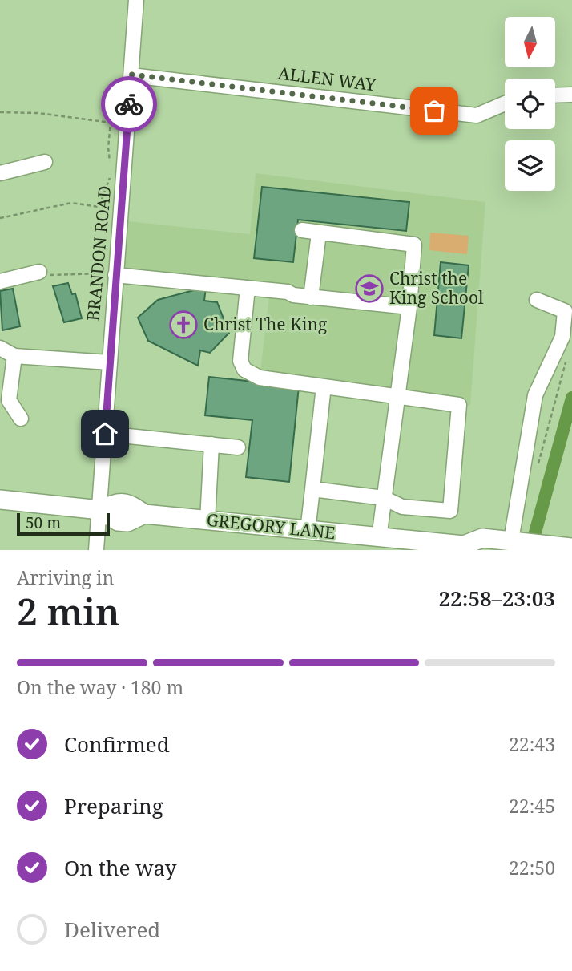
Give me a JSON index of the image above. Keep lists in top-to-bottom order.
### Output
{
  "streets": {
    "main road": ["GREGORY LANE"],
    "street": ["ALLEN WAY", "BRANDON ROAD"]
  },
  "crossings": [
    ["ALLEN WAY", "BRANDON ROAD"],
    ["BRANDON ROAD", "GREGORY LANE"]
  ],
  "places": {
    "school or university": ["Christ the King School"],
    "church": ["Christ The King"]
  },
  "scale_bar": "50 m",
  "north": "bottom",
  "page": {
    "scale": "50 m",
    "heading": ["2 min", "Arriving in", "22:58–23:03"],
    "bar": "On the way · 180 m",
    "list": [
      ["Confirmed", "22:43"],
      ["Preparing", "22:45"],
      ["On the way", "22:50"],
      "Delivered"
    ]
  }
}
